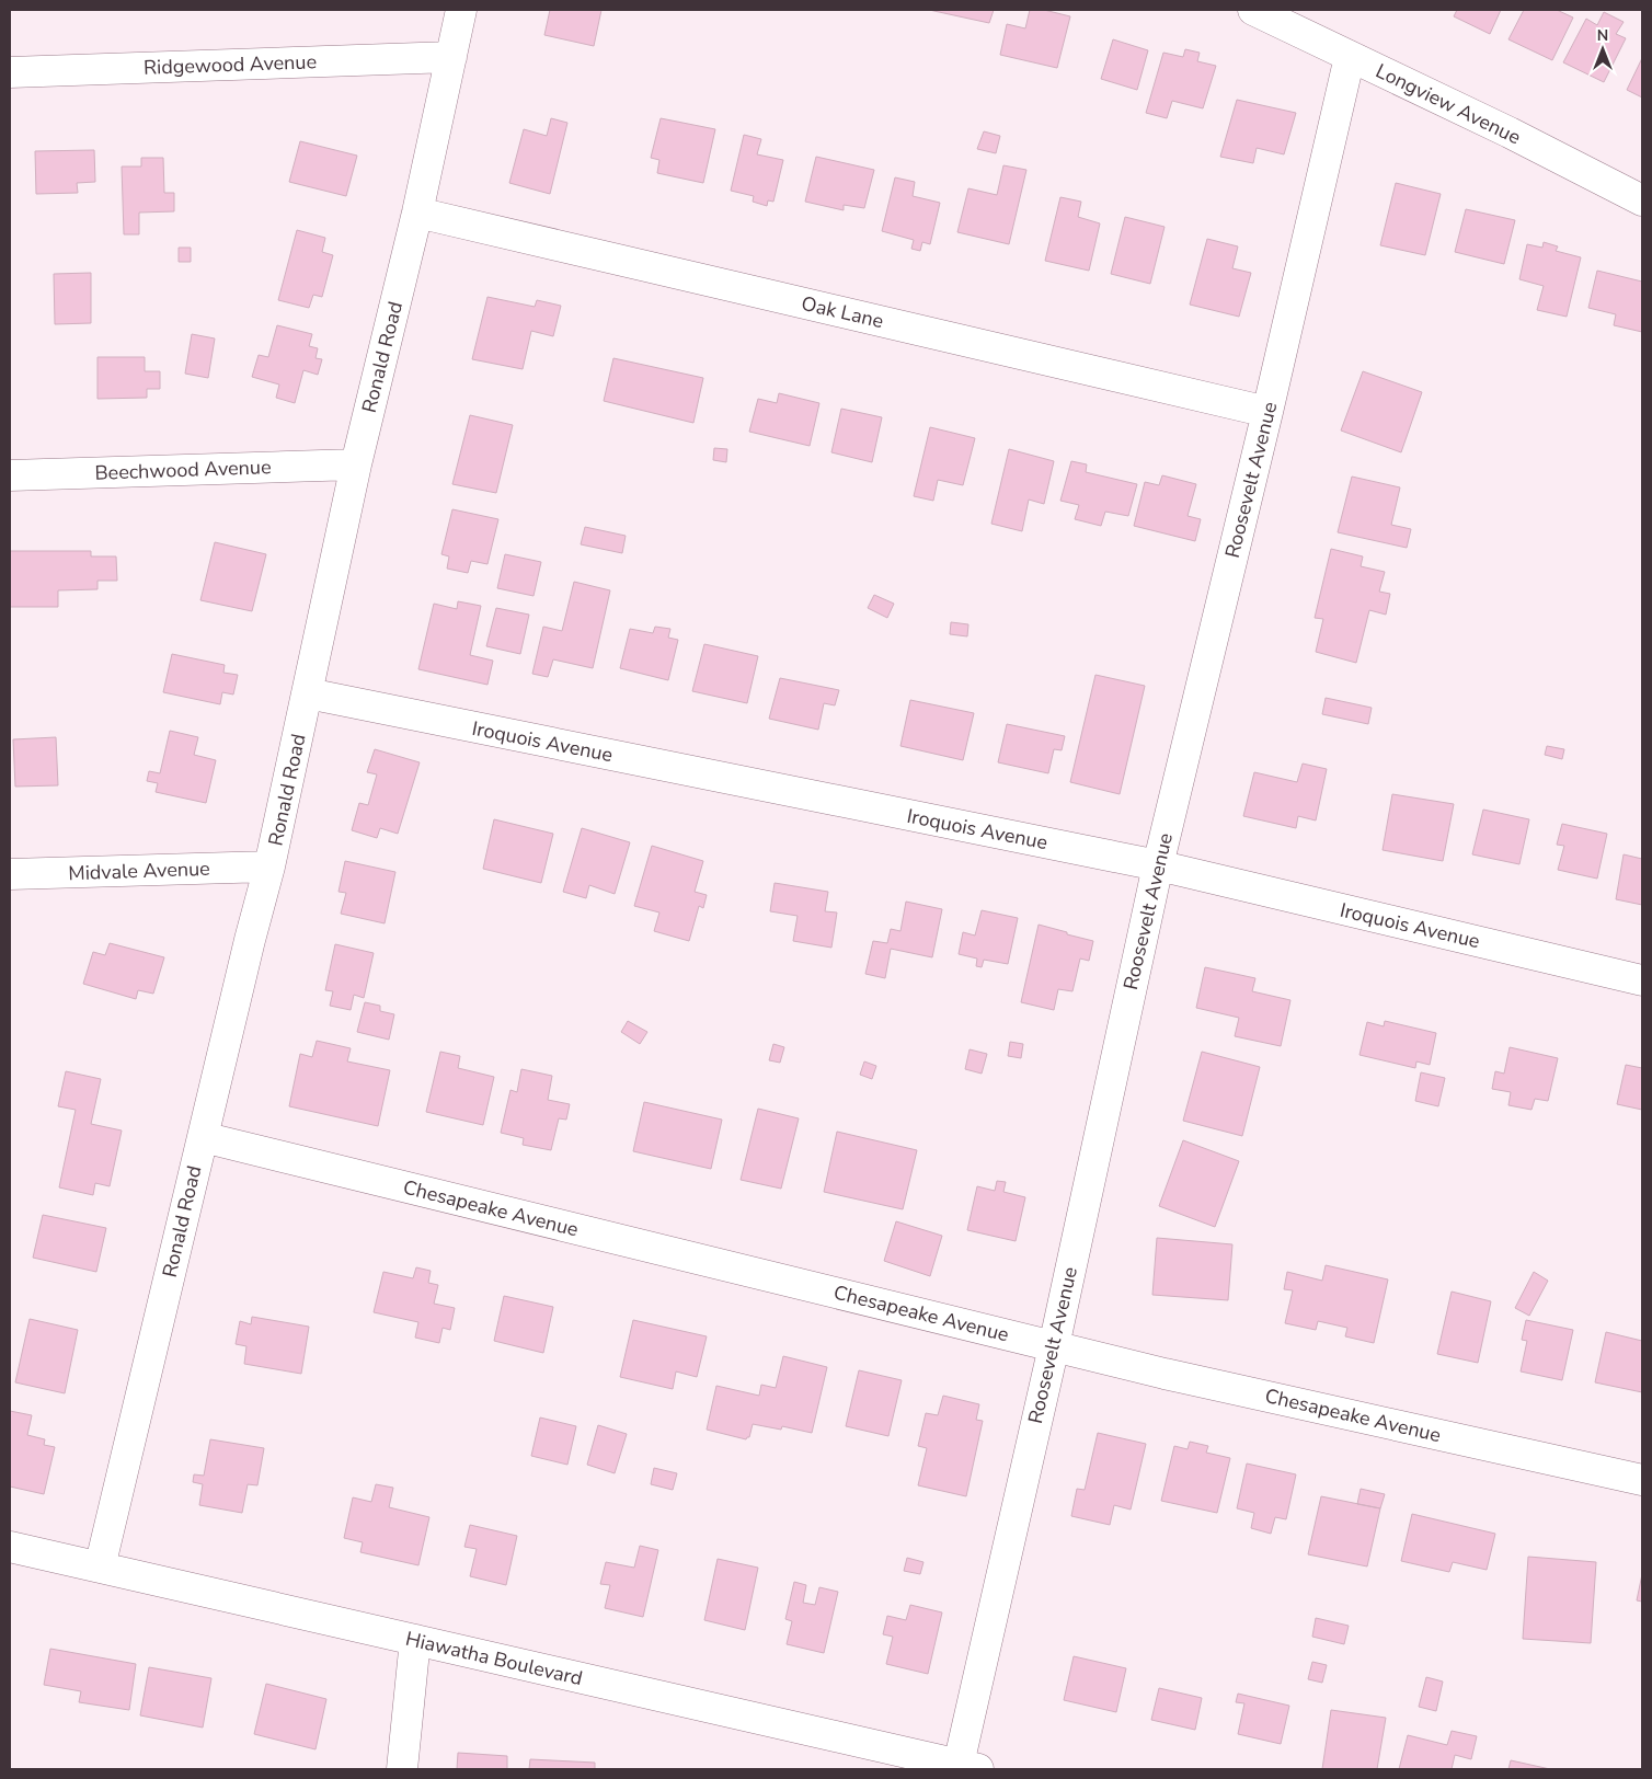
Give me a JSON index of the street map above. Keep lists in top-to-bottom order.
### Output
{
  "streets": {
    "street": [
      "Ridgewood Avenue",
      "Longview Avenue",
      "Oak Lane",
      "Ronald Road",
      "Beechwood Avenue",
      "Roosevelt Avenue",
      "Iroquois Avenue",
      "Midvale Avenue",
      "Chesapeake Avenue",
      "Hiawatha Boulevard"
    ]
  },
  "crossings": [
    ["Ridgewood Avenue", "Ronald Road"],
    ["Longview Avenue", "Roosevelt Avenue"],
    ["Oak Lane", "Ronald Road"],
    ["Oak Lane", "Roosevelt Avenue"],
    ["Ronald Road", "Beechwood Avenue"],
    ["Ronald Road", "Iroquois Avenue"],
    ["Ronald Road", "Midvale Avenue"],
    ["Ronald Road", "Chesapeake Avenue"],
    ["Ronald Road", "Hiawatha Boulevard"],
    ["Roosevelt Avenue", "Iroquois Avenue"],
    ["Roosevelt Avenue", "Chesapeake Avenue"],
    ["Roosevelt Avenue", "Hiawatha Boulevard"]
  ],
  "north": "top"
}
